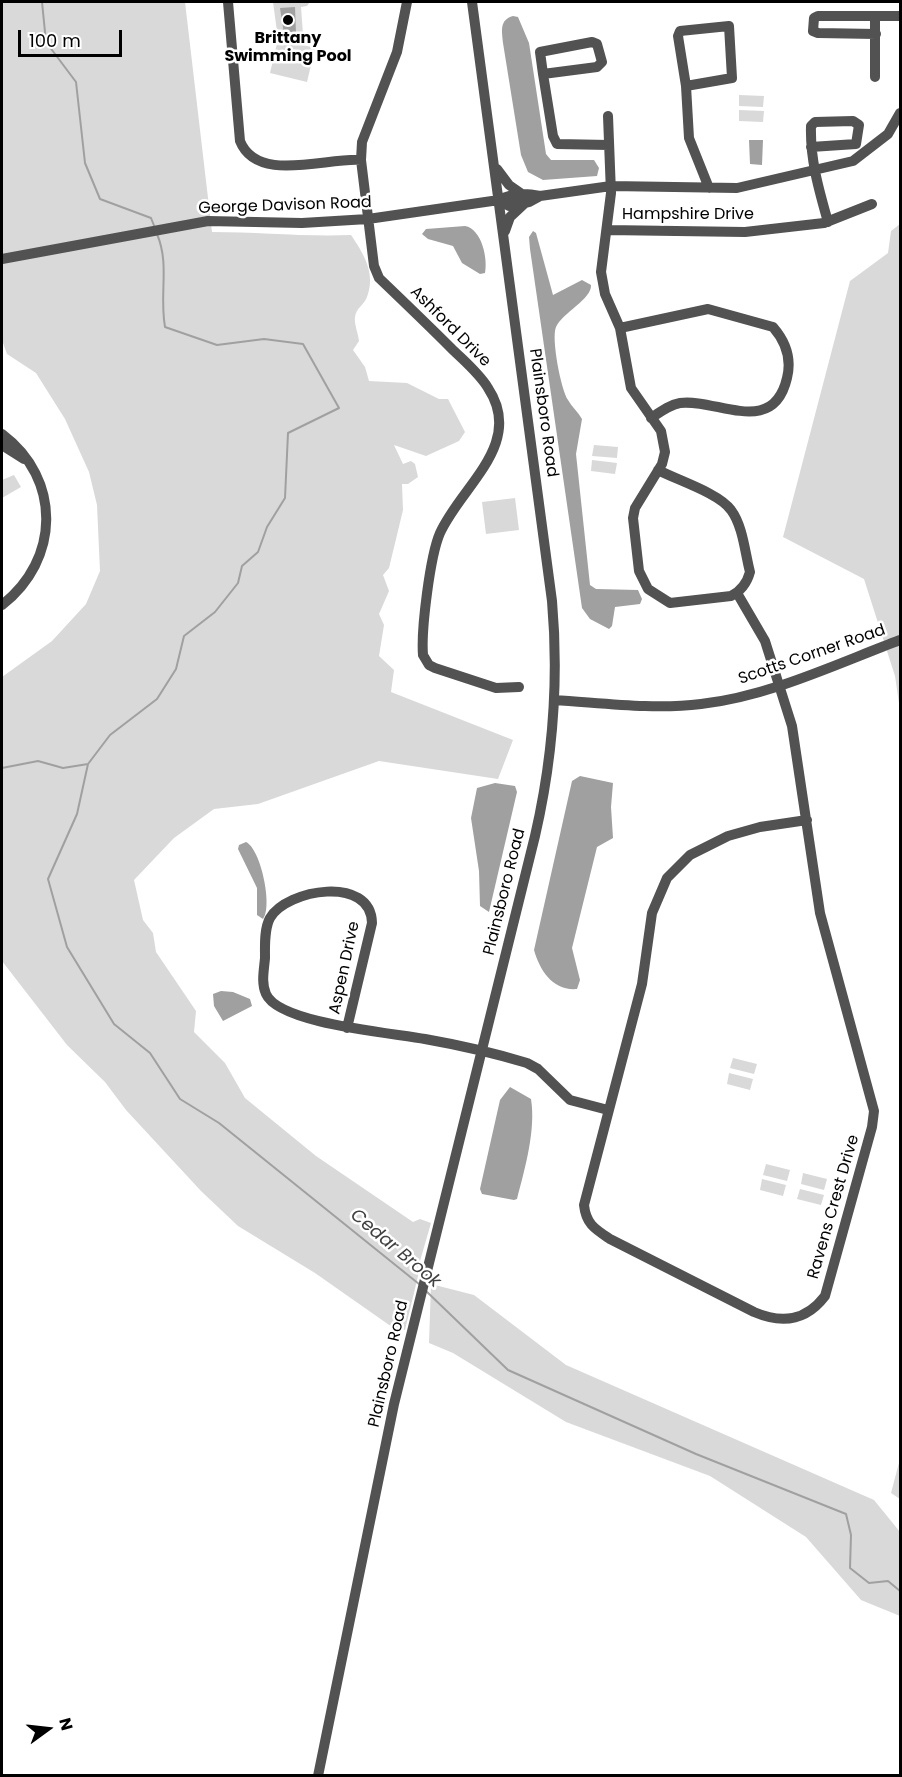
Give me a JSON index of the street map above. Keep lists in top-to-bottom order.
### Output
{
  "streets": {
    "street": [
      "George Davison Road",
      "Hampshire Drive",
      "Ashford Drive",
      "Plainsboro Road",
      "Scotts Corner Road",
      "Aspen Drive",
      "Ravens Crest Drive"
    ]
  },
  "crossings": [
    ["George Davison Road", "Hampshire Drive"],
    ["George Davison Road", "Ashford Drive"],
    ["George Davison Road", "Plainsboro Road"],
    ["Plainsboro Road", "Scotts Corner Road"],
    ["Plainsboro Road", "Aspen Drive"],
    ["Scotts Corner Road", "Ravens Crest Drive"]
  ],
  "water": ["Cedar Brook"],
  "places": ["Brittany Swimming Pool"],
  "scale_bar": "100 m",
  "north": "right"
}
